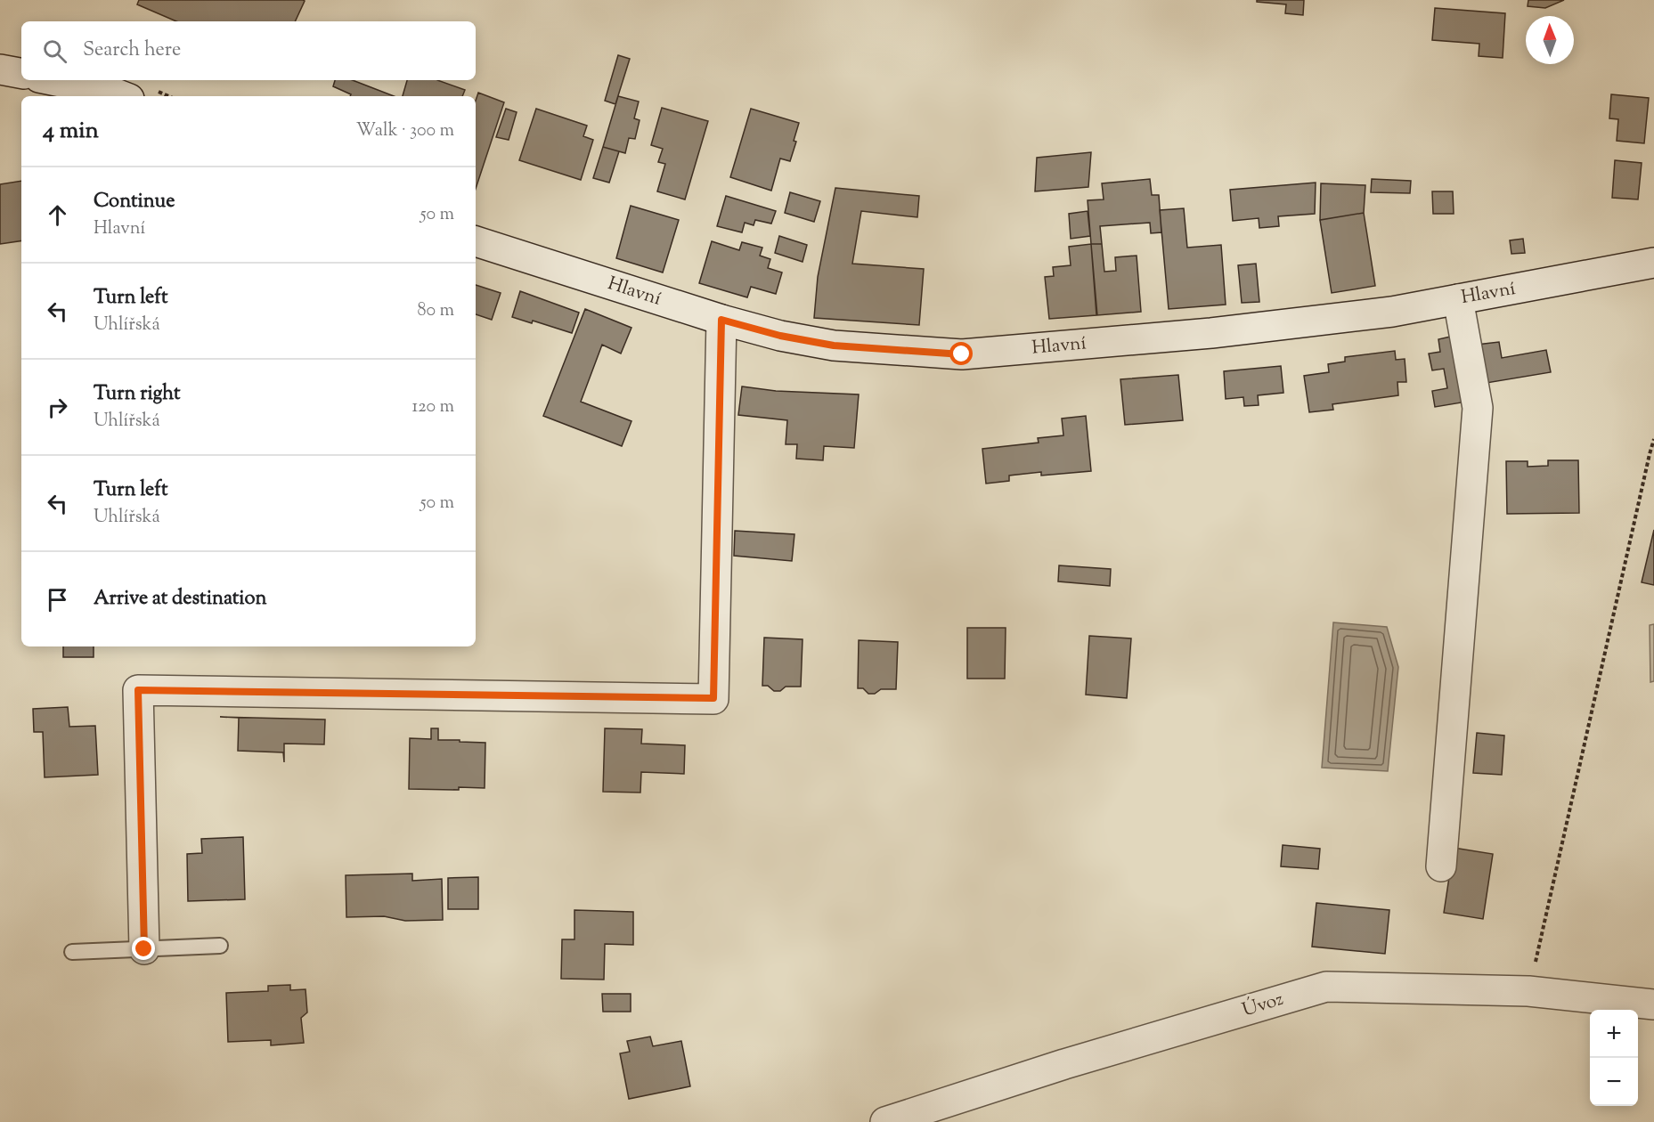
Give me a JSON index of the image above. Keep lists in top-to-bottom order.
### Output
{
  "streets": {
    "street": ["Hlavní", "Úvoz"]
  },
  "north": "top",
  "page": {
    "search": "Search here",
    "heading": ["4 min", "Walk · 300 m"],
    "list": [
      ["Continue", "Hlavní", "50 m"],
      ["Turn left", "Uhlířská", "80 m"],
      ["Turn right", "Uhlířská", "120 m"],
      ["Turn left", "Uhlířská", "50 m"],
      "Arrive at destination"
    ],
    "map_buttons": ["+", "−"]
  }
}
